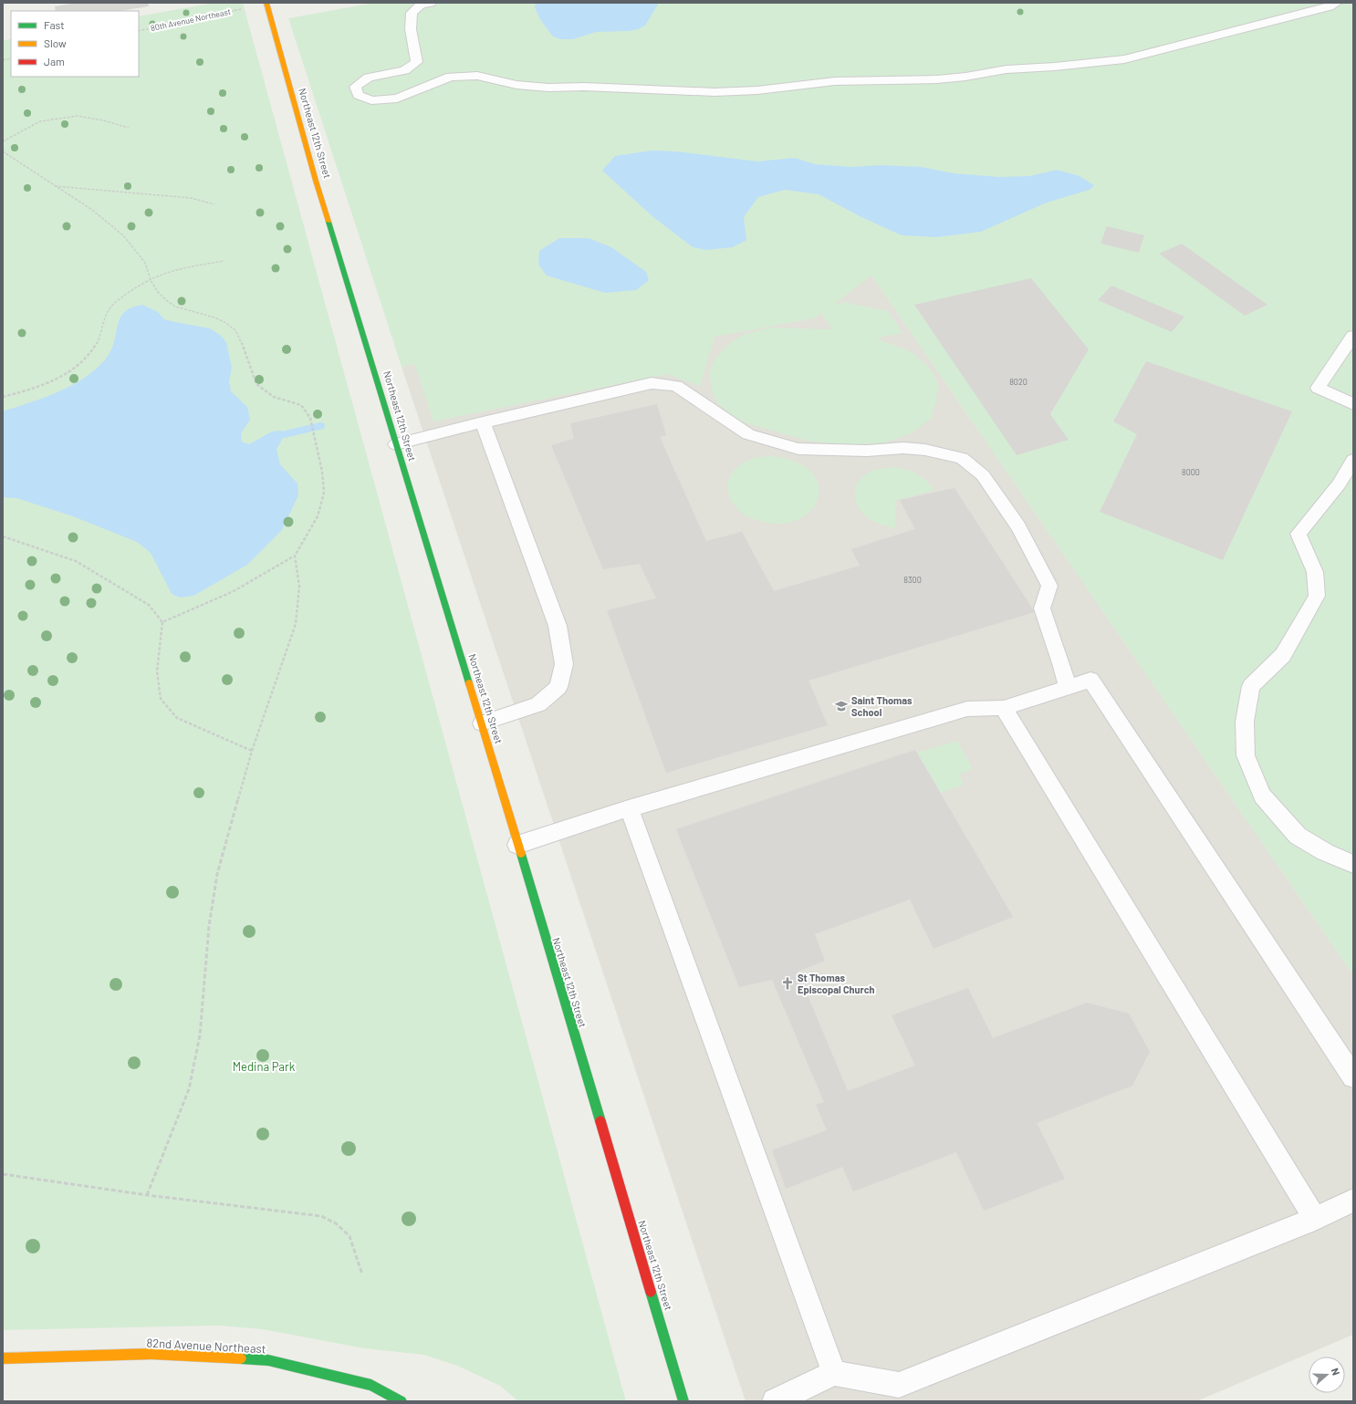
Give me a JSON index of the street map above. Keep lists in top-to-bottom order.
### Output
{
  "streets": {
    "street": ["Northeast 12th Street", "82nd Avenue Northeast"],
    "path": ["80th Avenue Northeast"]
  },
  "parks": ["Medina Park"],
  "places": {
    "school or university": ["Saint Thomas School"],
    "church": ["St Thomas Episcopal Church"]
  },
  "house_numbers": ["8020", "8000", "8300"],
  "legend": ["Fast", "Slow", "Jam"],
  "north": "right"
}
